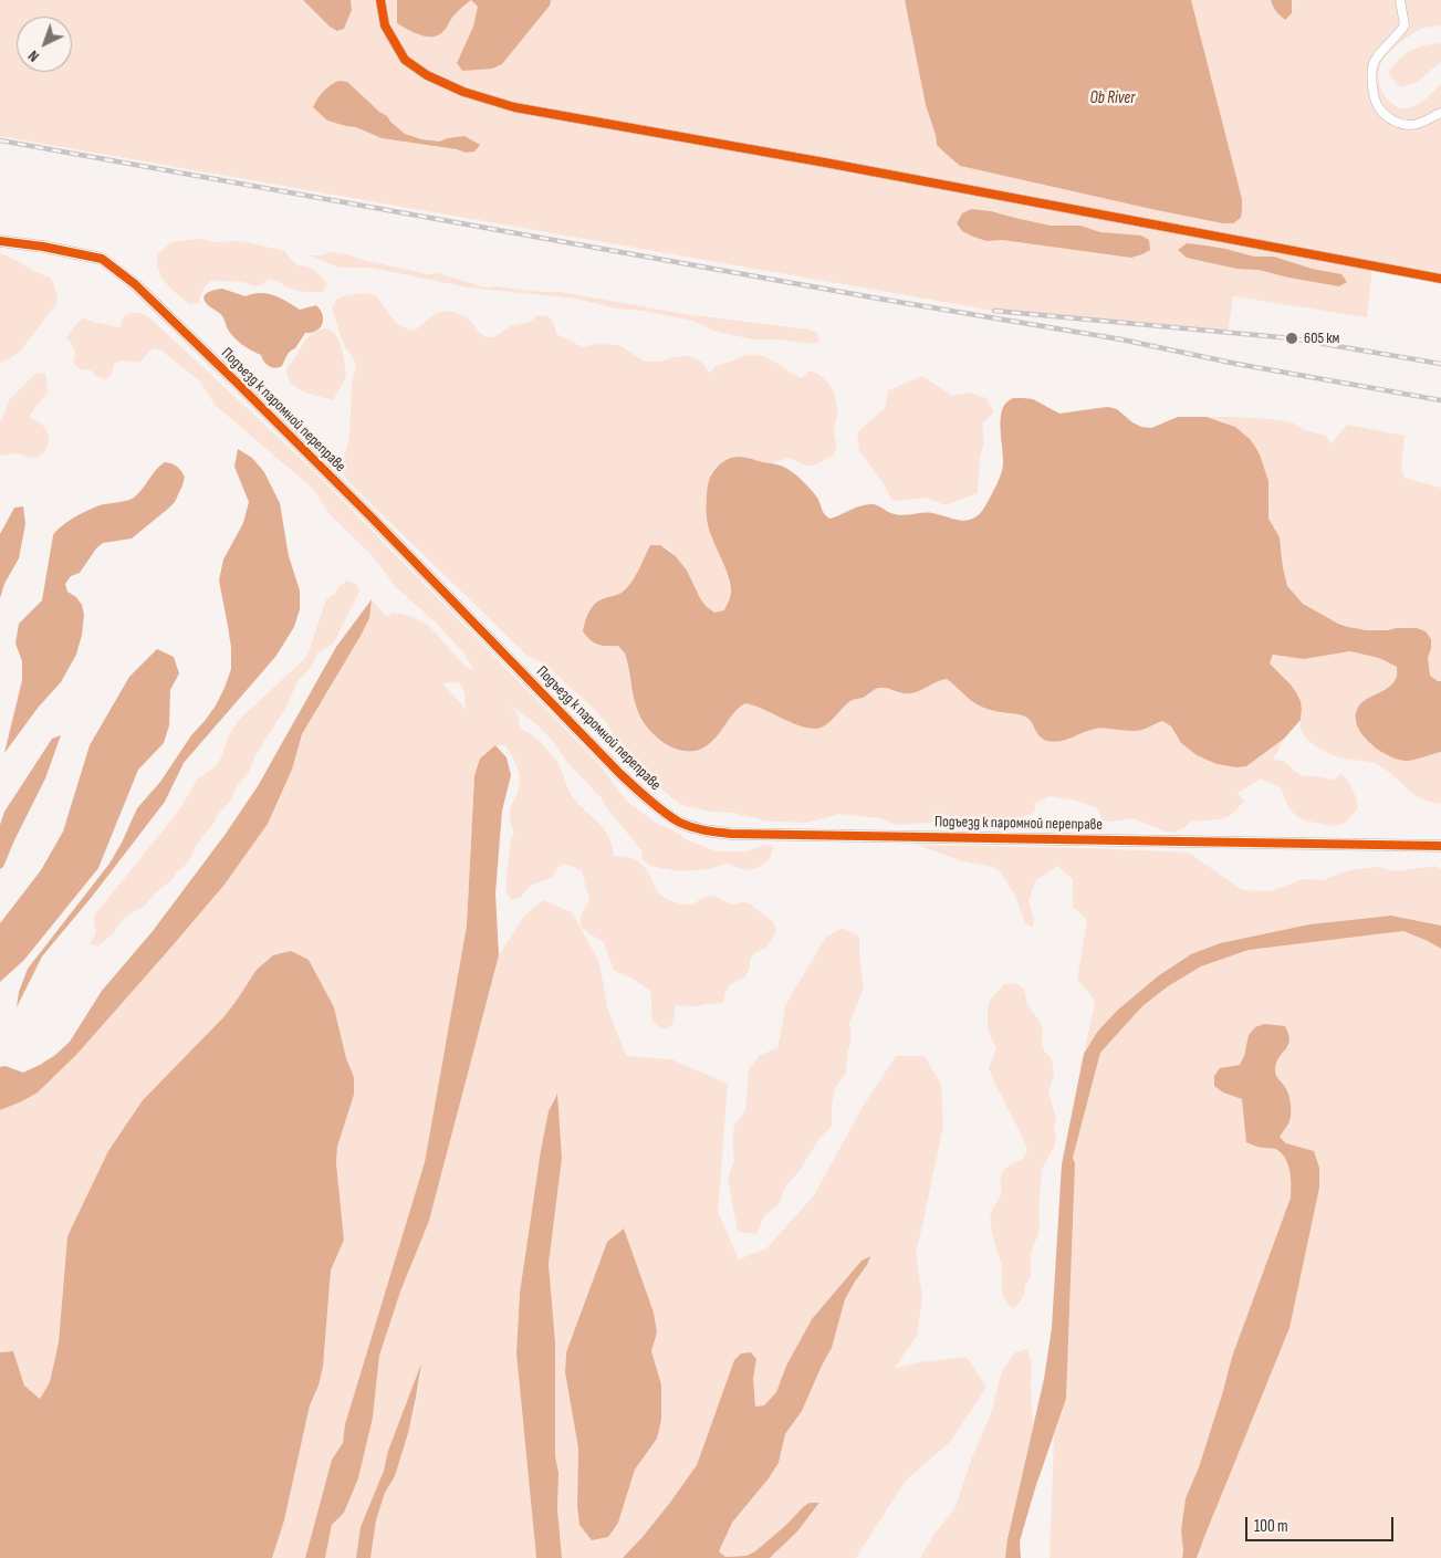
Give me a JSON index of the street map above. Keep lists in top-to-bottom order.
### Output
{
  "streets": {
    "street": ["Подъезд к паромной переправе"]
  },
  "water": ["Ob River"],
  "places": ["605 км"],
  "scale_bar": "100 m",
  "north": "bottom left"
}
